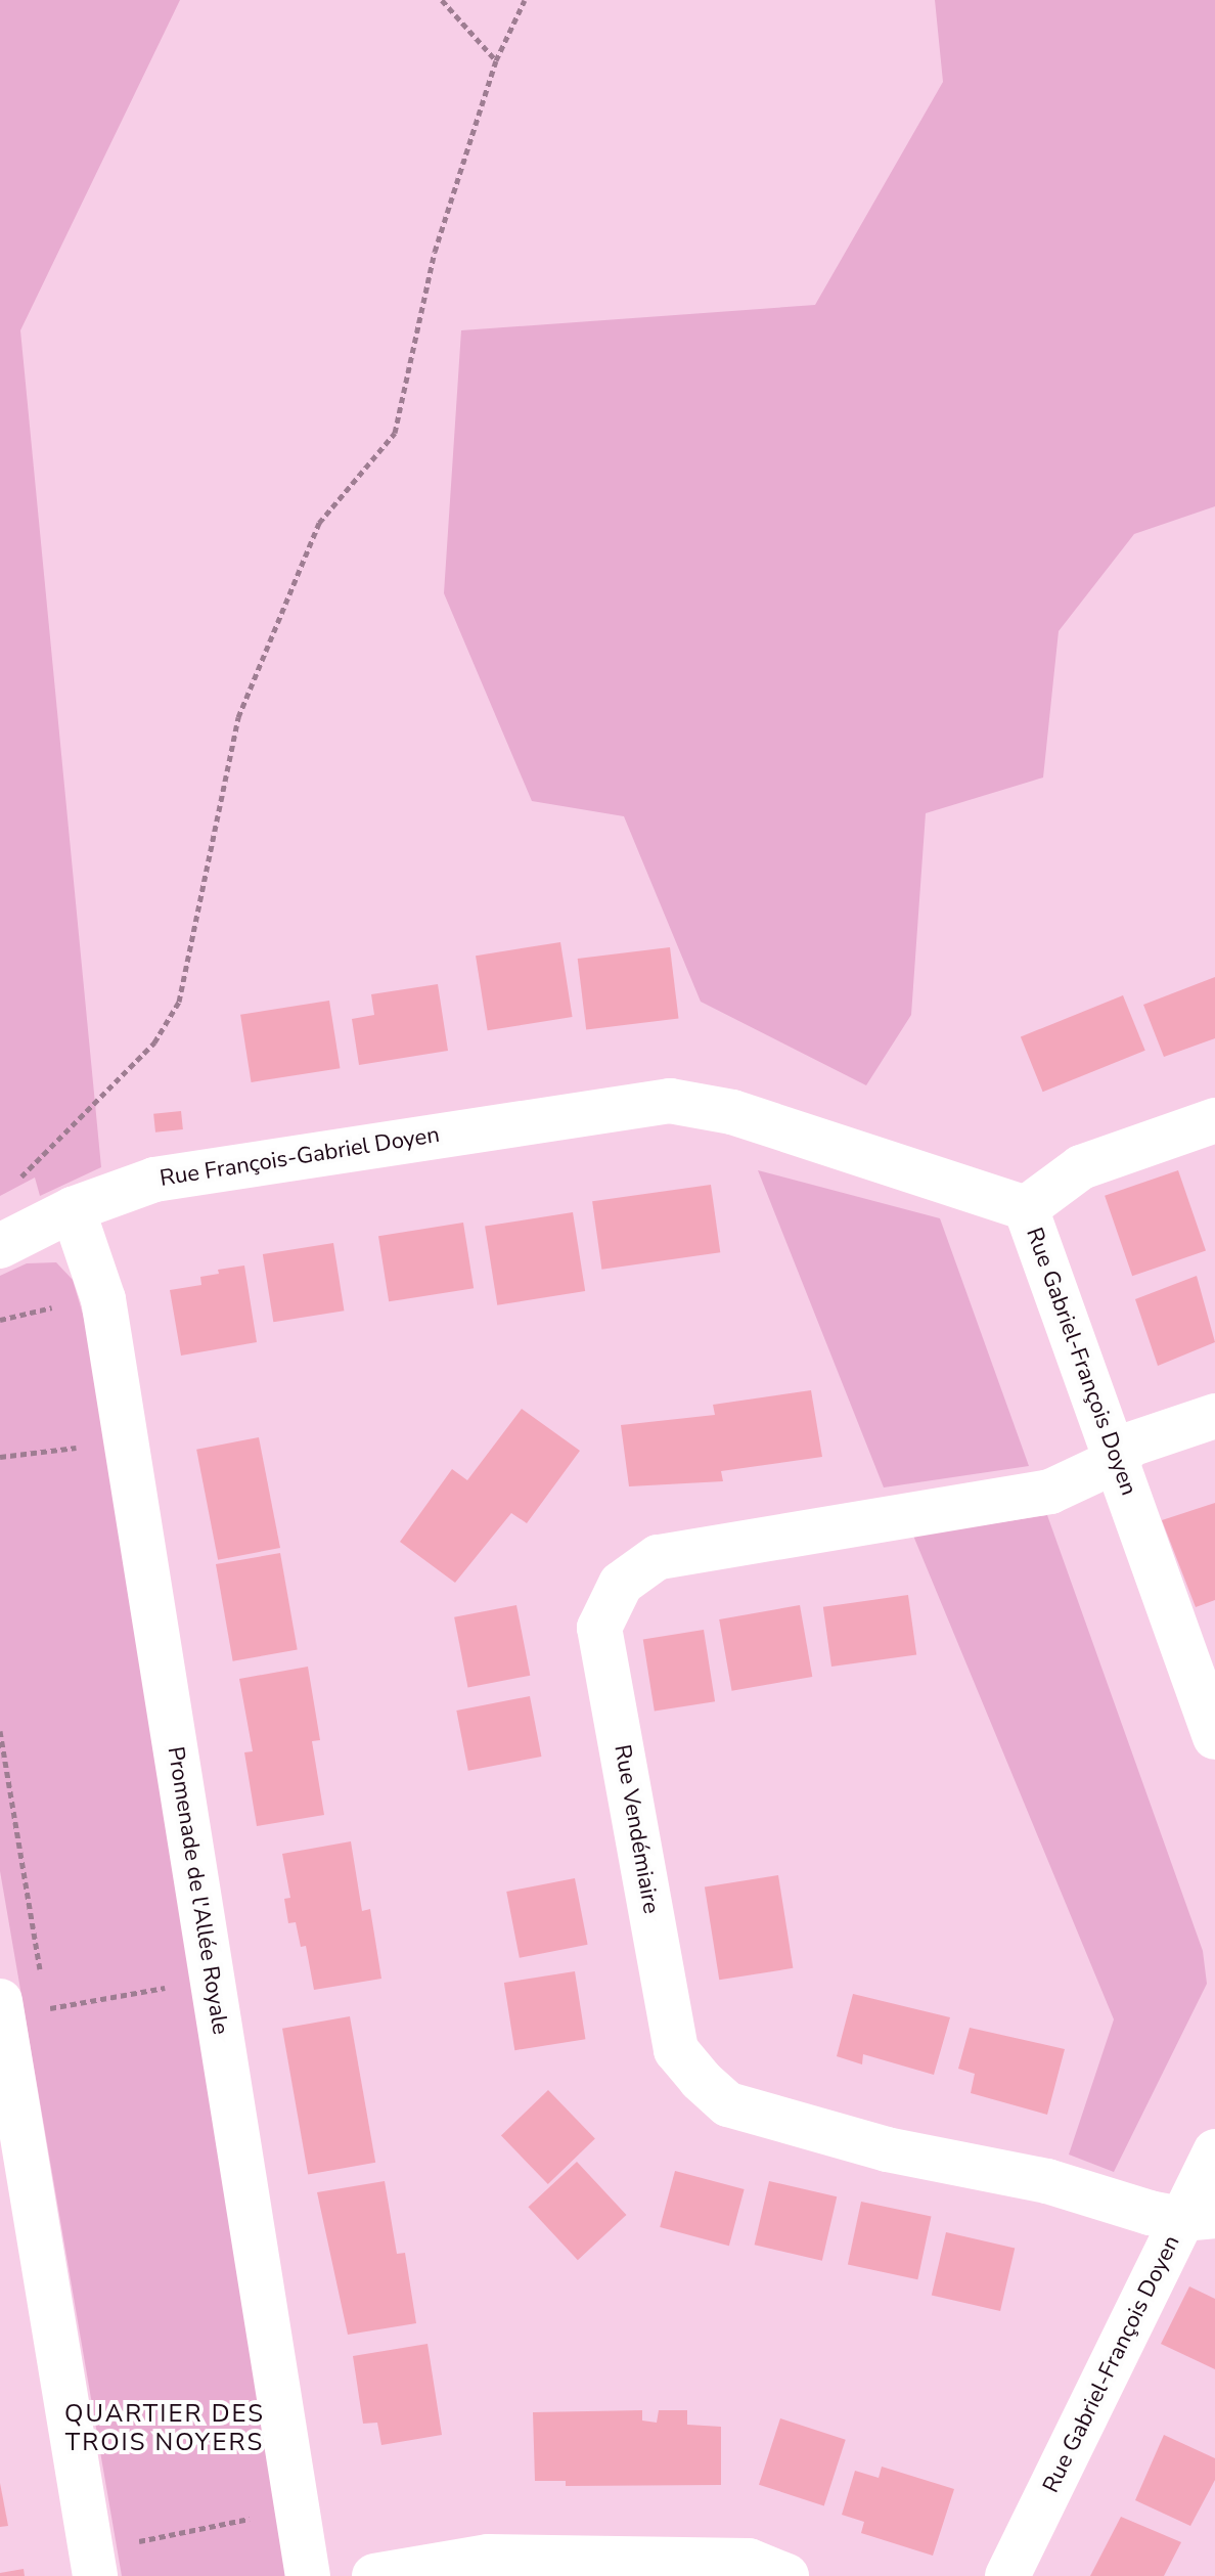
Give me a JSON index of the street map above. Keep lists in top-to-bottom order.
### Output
{
  "streets": {
    "street": [
      "Rue François-Gabriel Doyen",
      "Rue Gabriel-François Doyen",
      "Rue Vendémiaire",
      "Promenade de l'Allée Royale"
    ]
  },
  "crossings": [
    ["Rue François-Gabriel Doyen", "Rue Gabriel-François Doyen"],
    ["Rue François-Gabriel Doyen", "Promenade de l'Allée Royale"],
    ["Rue Gabriel-François Doyen", "Rue Vendémiaire"]
  ],
  "districts": ["QUARTIER DES TROIS NOYERS"]
}
